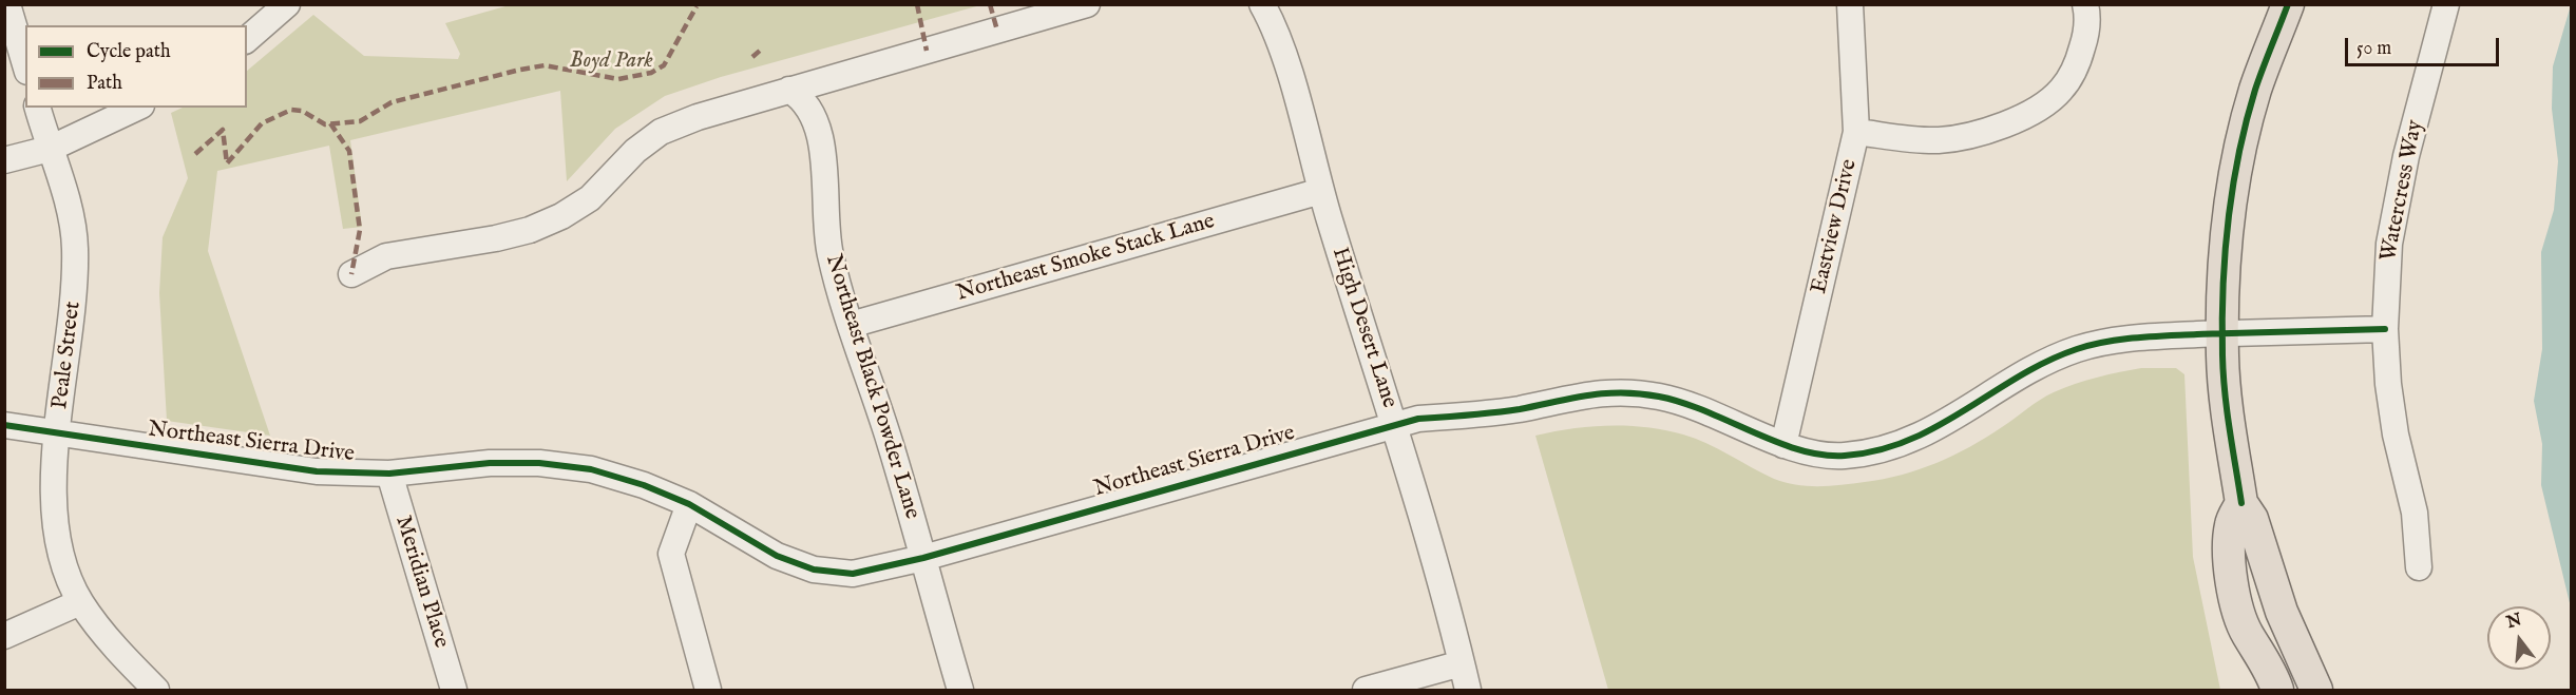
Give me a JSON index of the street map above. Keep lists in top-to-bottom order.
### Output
{
  "streets": {
    "street": [
      "Watercress Way",
      "Eastview Drive",
      "Northeast Smoke Stack Lane",
      "High Desert Lane",
      "Peale Street",
      "Northeast Black Powder Lane",
      "Northeast Sierra Drive",
      "Meridian Place"
    ]
  },
  "crossings": [
    ["Watercress Way", "Northeast Sierra Drive"],
    ["Eastview Drive", "Northeast Sierra Drive"],
    ["Northeast Smoke Stack Lane", "High Desert Lane"],
    ["Northeast Smoke Stack Lane", "Northeast Black Powder Lane"],
    ["High Desert Lane", "Northeast Sierra Drive"],
    ["Peale Street", "Northeast Sierra Drive"],
    ["Northeast Black Powder Lane", "Northeast Sierra Drive"],
    ["Northeast Sierra Drive", "Meridian Place"]
  ],
  "parks": ["Boyd Park"],
  "legend": ["Cycle path", "Path"],
  "scale_bar": "50 m",
  "north": "top"
}
